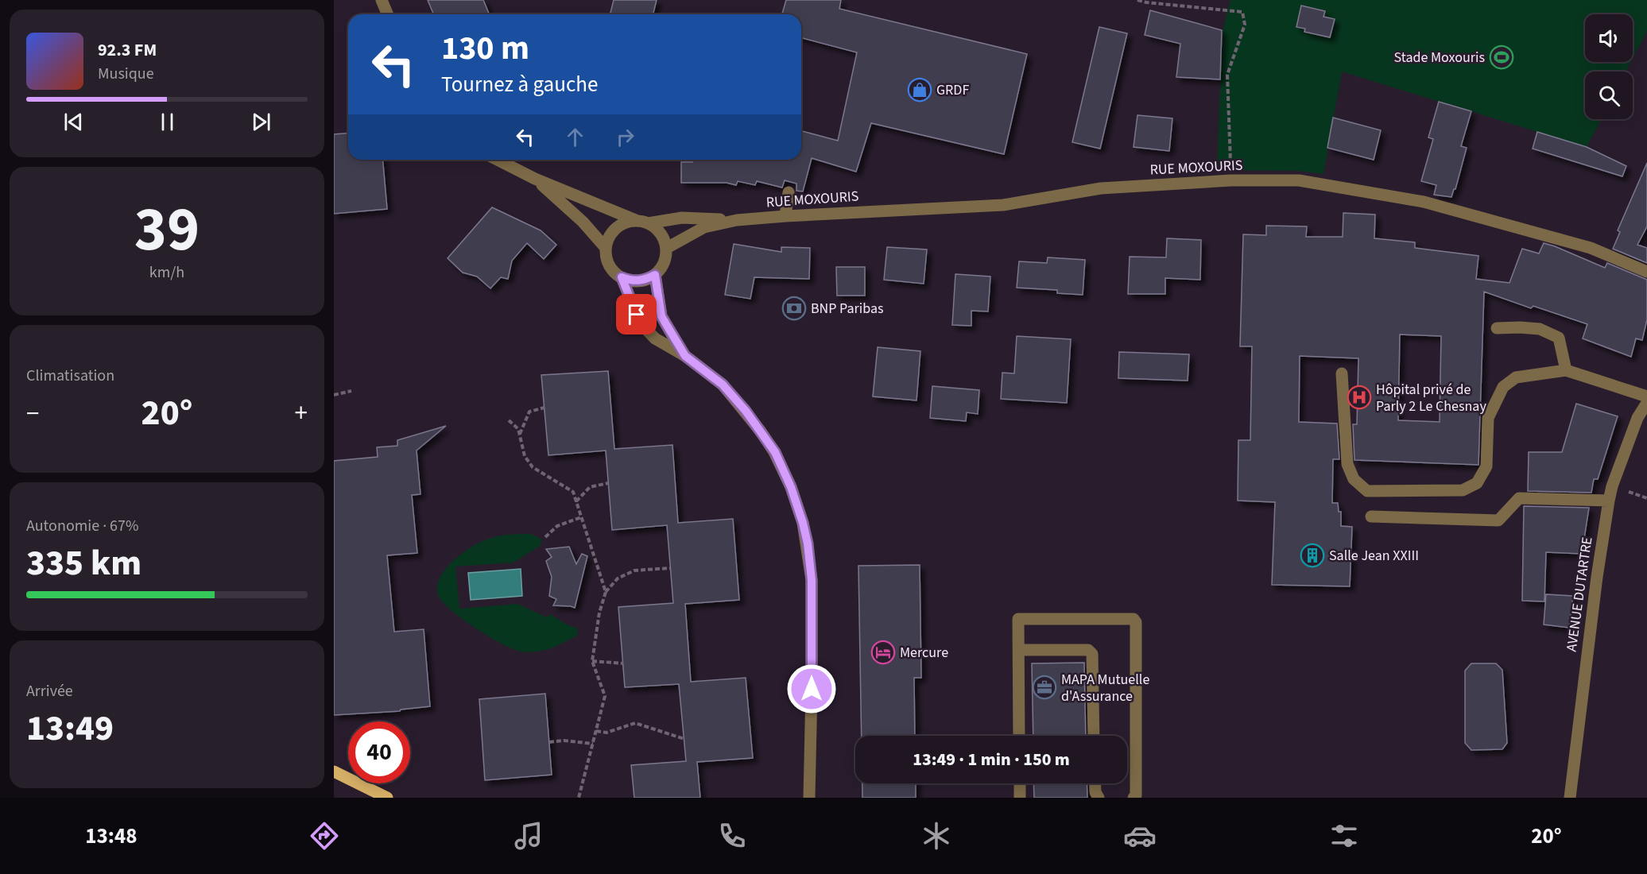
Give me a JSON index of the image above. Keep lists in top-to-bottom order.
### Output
{
  "streets": {
    "street": ["RUE MOXOURIS", "AVENUE DUTARTRE"]
  },
  "places": {
    "sports": ["Stade Moxouris"],
    "shop": ["GRDF"],
    "bank": ["BNP Paribas"],
    "hospital": ["Hôpital privé de Parly 2 Le Chesnay"],
    "building": ["Salle Jean XXIII"],
    "hotel": ["Mercure"],
    "office": ["MAPA Mutuelle d'Assurance"]
  },
  "page": {
    "turn": ["130 m", "Tournez à gauche"],
    "song": ["92.3 FM", "Musique"],
    "tile": [
      ["39", "km/h"],
      "Climatisation",
      ["Autonomie · 67%", "335 km"],
      ["Arrivée", "13:49"]
    ],
    "heat": ["−", "20°", "+"],
    "limit": "40",
    "trip": "13:49 · 1 min · 150 m",
    "tabs": ["13:48", "20°"]
  }
}
